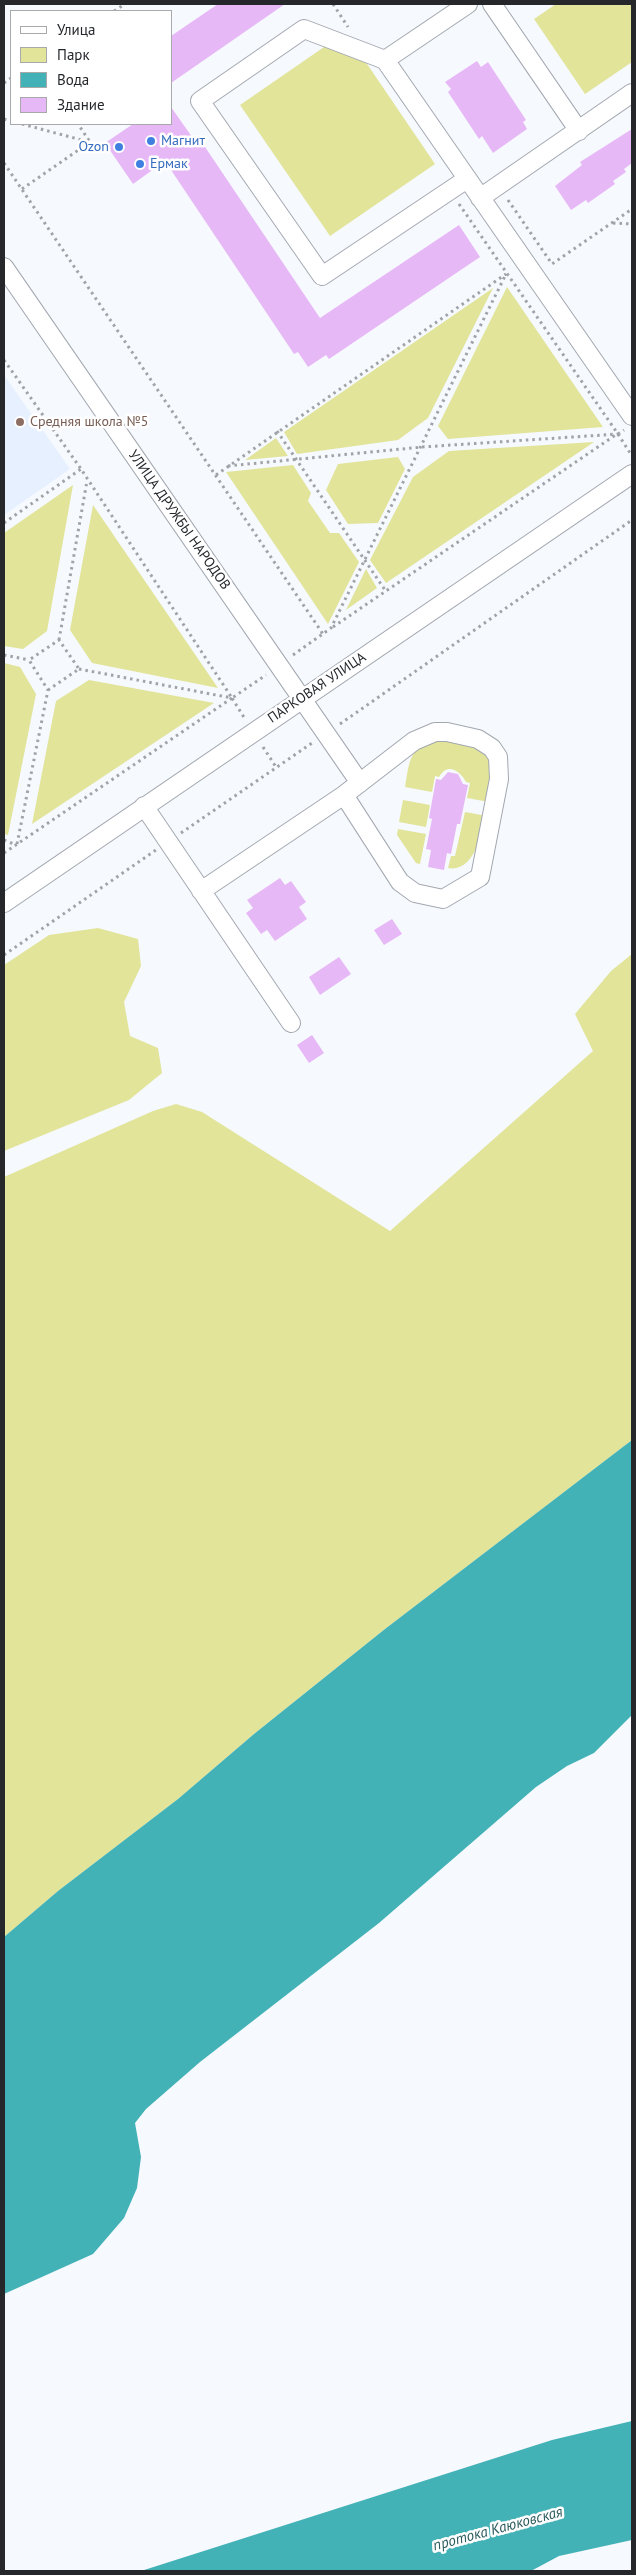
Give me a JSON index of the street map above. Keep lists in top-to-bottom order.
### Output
{
  "streets": {
    "street": ["УЛИЦА ДРУЖБЫ НАРОДОВ", "ПАРКОВАЯ УЛИЦА"]
  },
  "crossings": [
    ["УЛИЦА ДРУЖБЫ НАРОДОВ", "ПАРКОВАЯ УЛИЦА"]
  ],
  "water": ["протока Каюковская"],
  "places": [
    "Магнит",
    "Ozon",
    "Ермак",
    "Средняя школа №5"
  ],
  "legend": [
    "Улица",
    "Парк",
    "Вода",
    "Здание"
  ]
}
